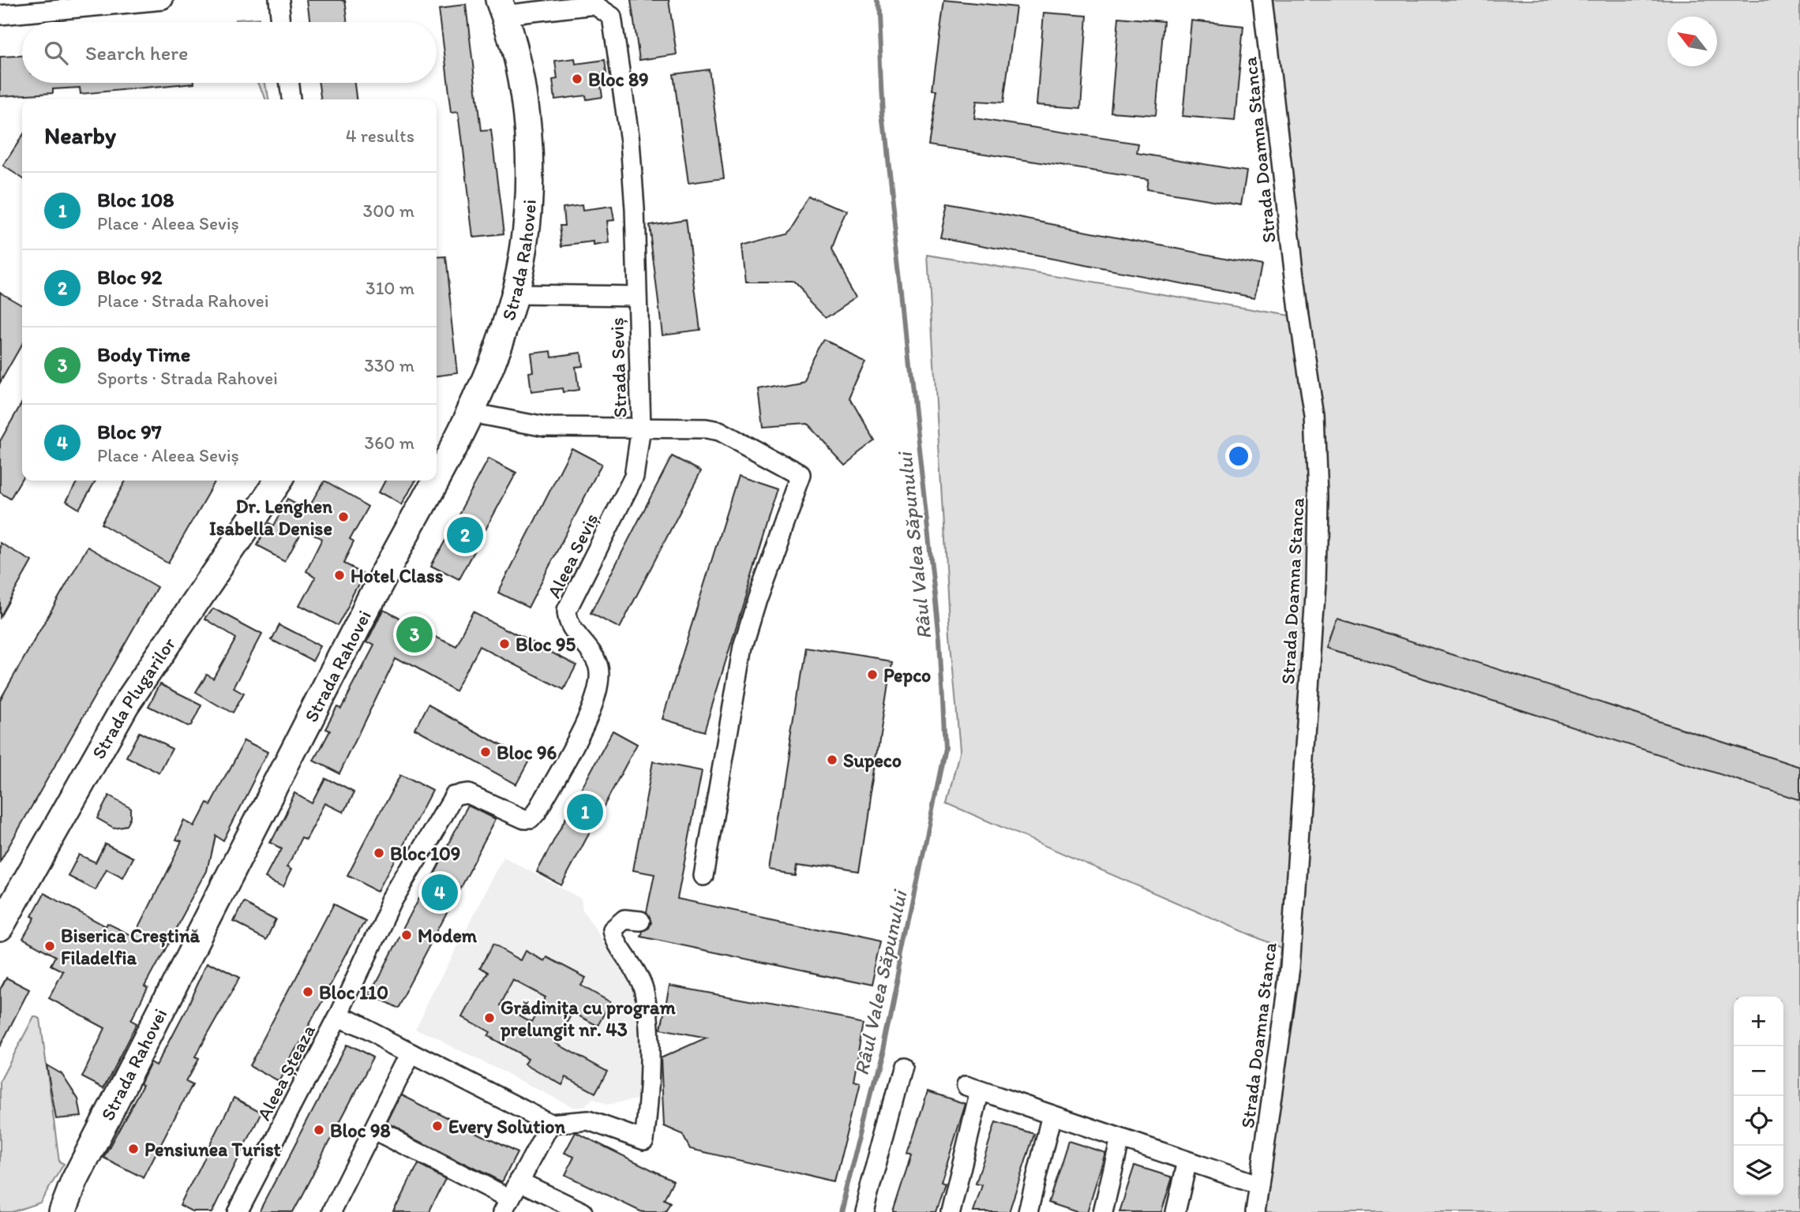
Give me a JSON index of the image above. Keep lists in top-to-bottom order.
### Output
{
  "streets": {
    "street": [
      "Strada Doamna Stanca",
      "Strada Rahovei",
      "Strada Seviș",
      "Aleea Seviș",
      "Strada Plugarilor",
      "Aleea Șteaza"
    ]
  },
  "crossings": [
    ["Strada Rahovei", "Strada Seviș"],
    ["Strada Seviș", "Aleea Seviș"],
    ["Aleea Seviș", "Aleea Șteaza"]
  ],
  "water": ["Râul Valea Săpunului"],
  "places": [
    "Bloc 89",
    "Dr. Lenghen Isabella Denise",
    "Hotel Class",
    "Bloc 95",
    "Pepco",
    "Bloc 96",
    "Supeco",
    "Bloc 109",
    "Modem",
    "Biserica Creștină Filadelfia",
    "Bloc 110",
    "Grădinița cu program prelungit nr. 43",
    "Every Solution",
    "Bloc 98",
    "Pensiunea Turist"
  ],
  "north": "top left",
  "page": {
    "search": "Search here",
    "heading": ["Nearby", "4 results"],
    "list": [
      {
        "mark": "1",
        "name": "Bloc 108",
        "note": "Place · Aleea Seviș",
        "value": "300 m"
      },
      {
        "mark": "2",
        "name": "Bloc 92",
        "note": "Place · Strada Rahovei",
        "value": "310 m"
      },
      {
        "mark": "3",
        "name": "Body Time",
        "note": "Sports · Strada Rahovei",
        "value": "330 m"
      },
      {
        "mark": "4",
        "name": "Bloc 97",
        "note": "Place · Aleea Seviș",
        "value": "360 m"
      }
    ],
    "pins": [
      "2",
      "3",
      "1",
      "4"
    ],
    "map_buttons": ["+", "−"]
  }
}
